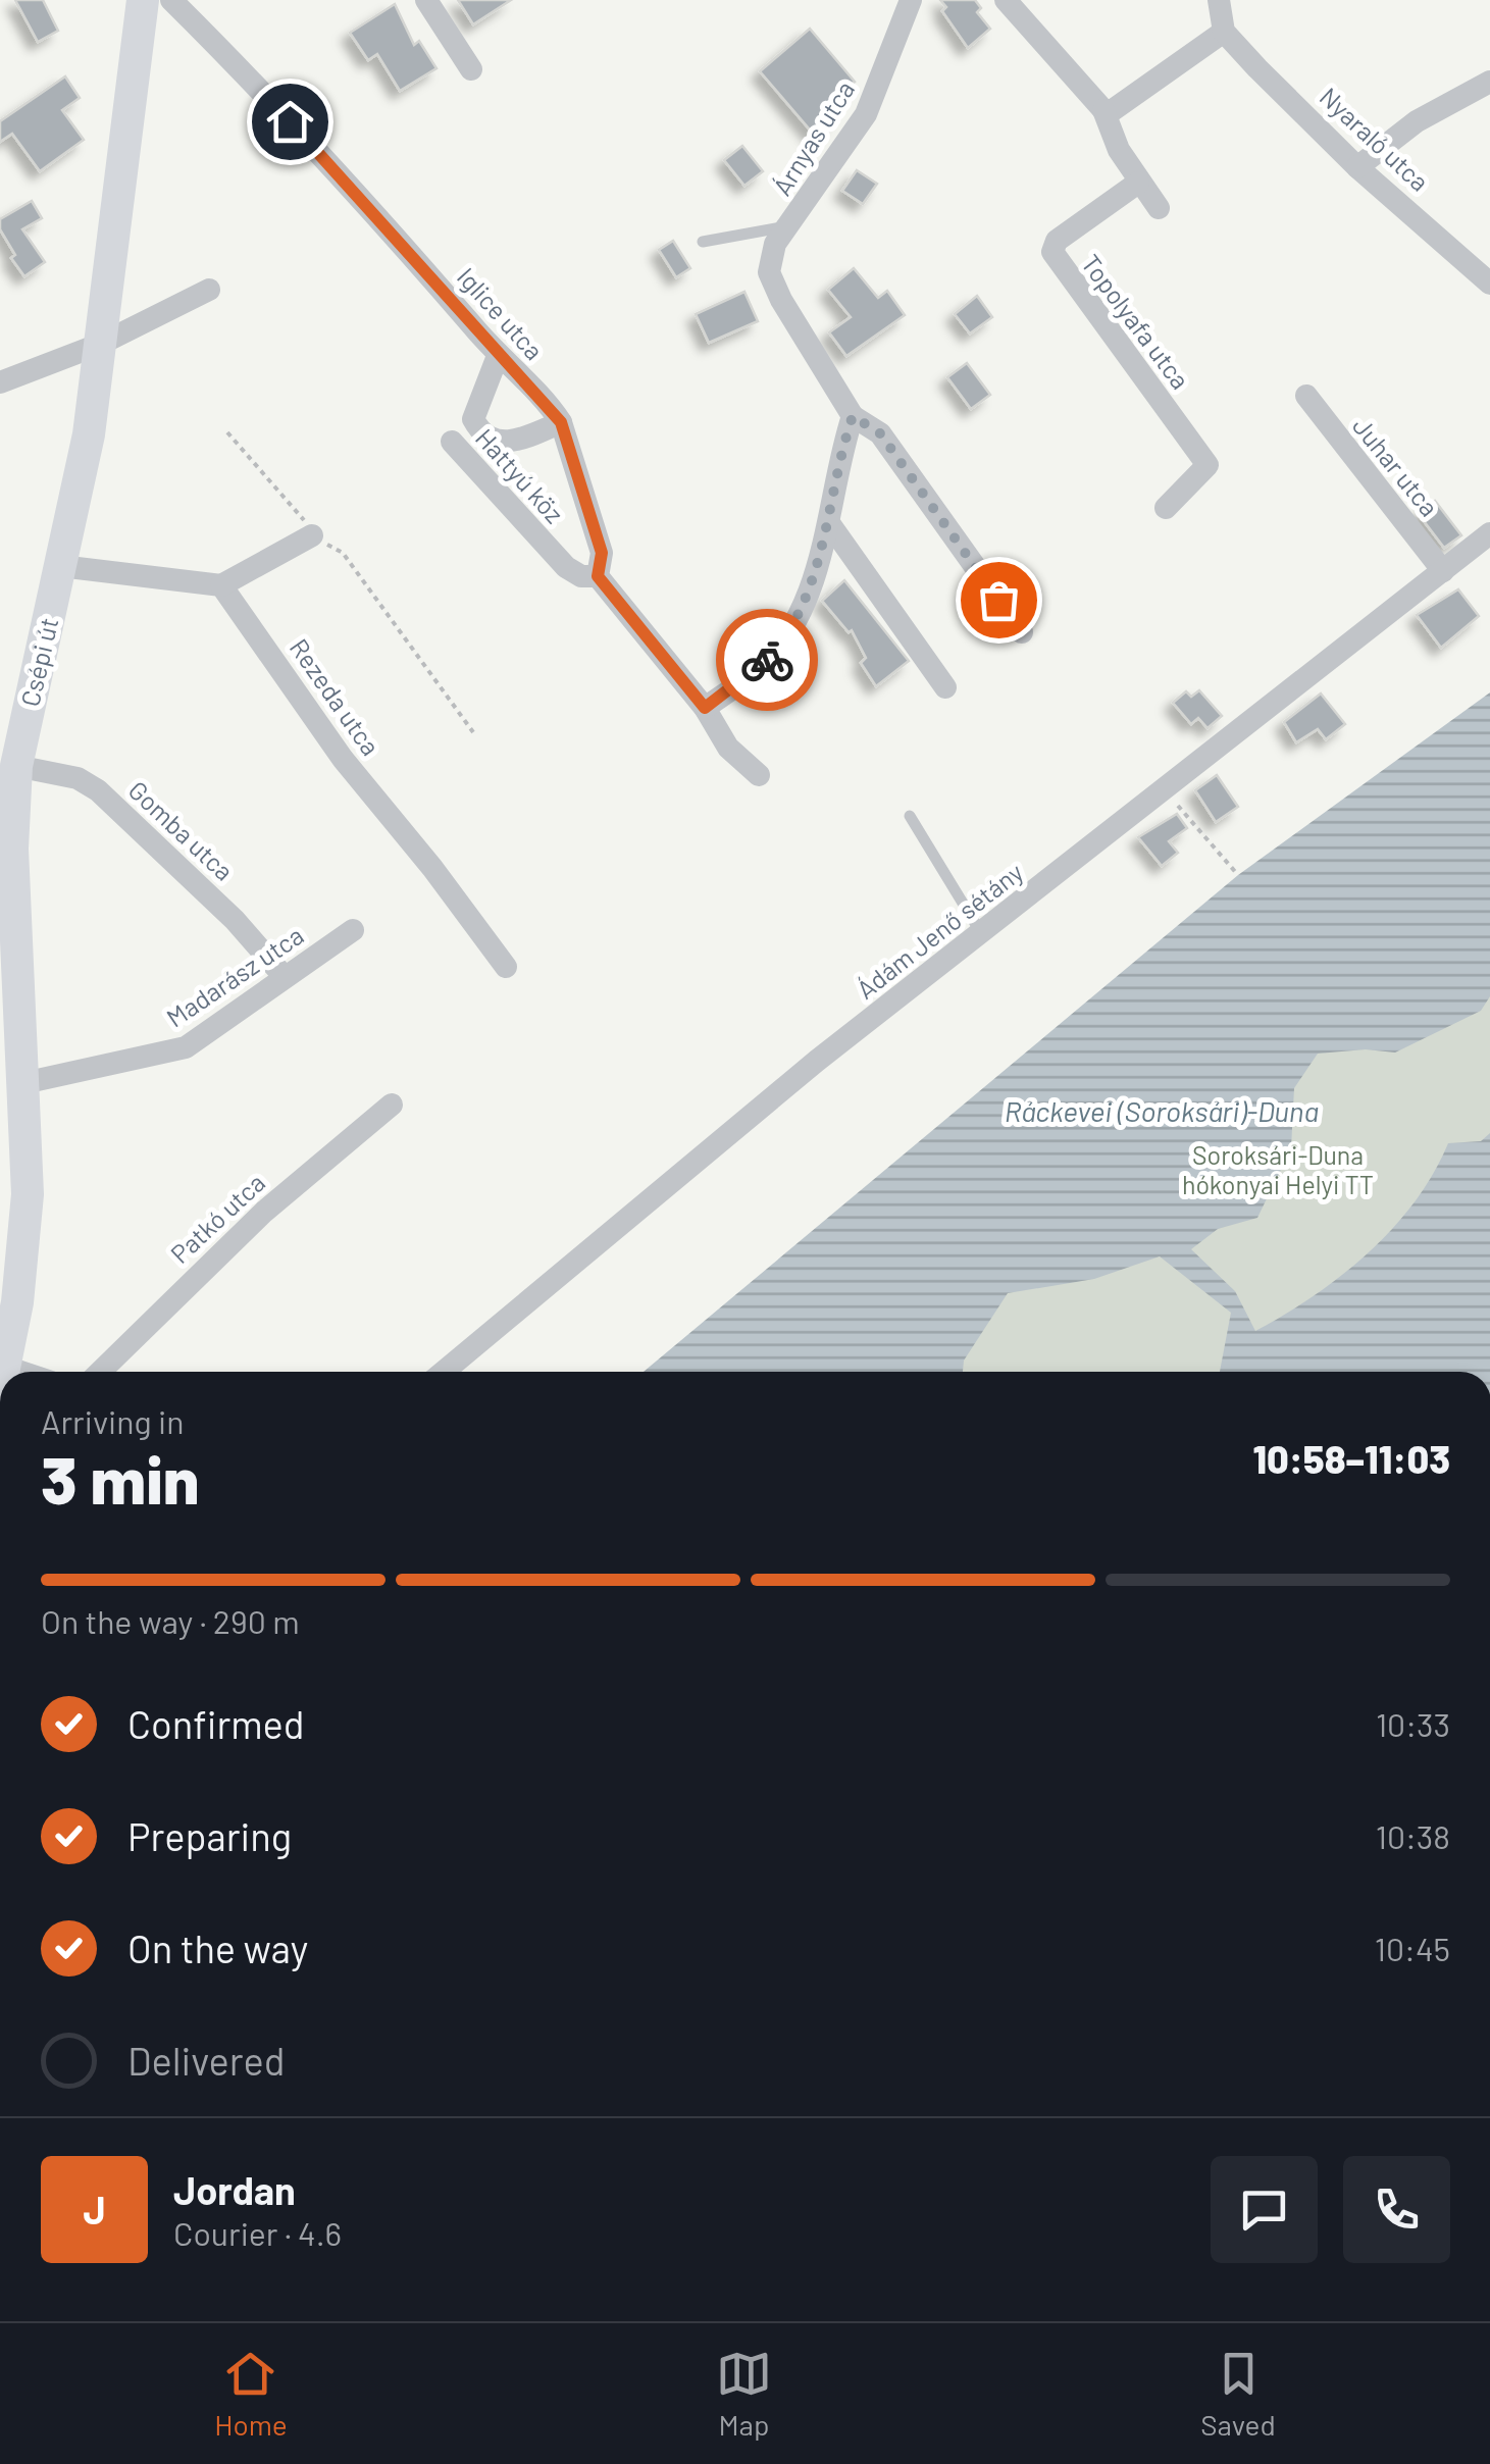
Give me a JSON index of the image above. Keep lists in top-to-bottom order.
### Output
{
  "streets": {
    "street": [
      "Árnyas utca",
      "Nyaraló utca",
      "Iglice utca",
      "Topolyafa utca",
      "Juhar utca",
      "Hattyú köz",
      "Csépi út",
      "Rezeda utca",
      "Gomba utca",
      "Ádám Jenő sétány",
      "Madarász utca",
      "Patkó utca"
    ]
  },
  "crossings": [
    ["Iglice utca", "Hattyú köz"],
    ["Juhar utca", "Ádám Jenő sétány"],
    ["Csépi út", "Gomba utca"],
    ["Csépi út", "Madarász utca"],
    ["Gomba utca", "Madarász utca"]
  ],
  "water": ["Ráckevei (Soroksári)-Duna"],
  "parks": ["Soroksári-Duna hókonyai Helyi TT"],
  "page": {
    "heading": ["3 min", "Arriving in", "10:58–11:03"],
    "panel": ["Jordan", "Courier · 4.6"],
    "bar": "On the way · 290 m",
    "list": [
      ["Confirmed", "10:33"],
      ["Preparing", "10:38"],
      ["On the way", "10:45"],
      "Delivered"
    ],
    "round": "J",
    "tabs": ["Home", "Map", "Saved"]
  }
}
